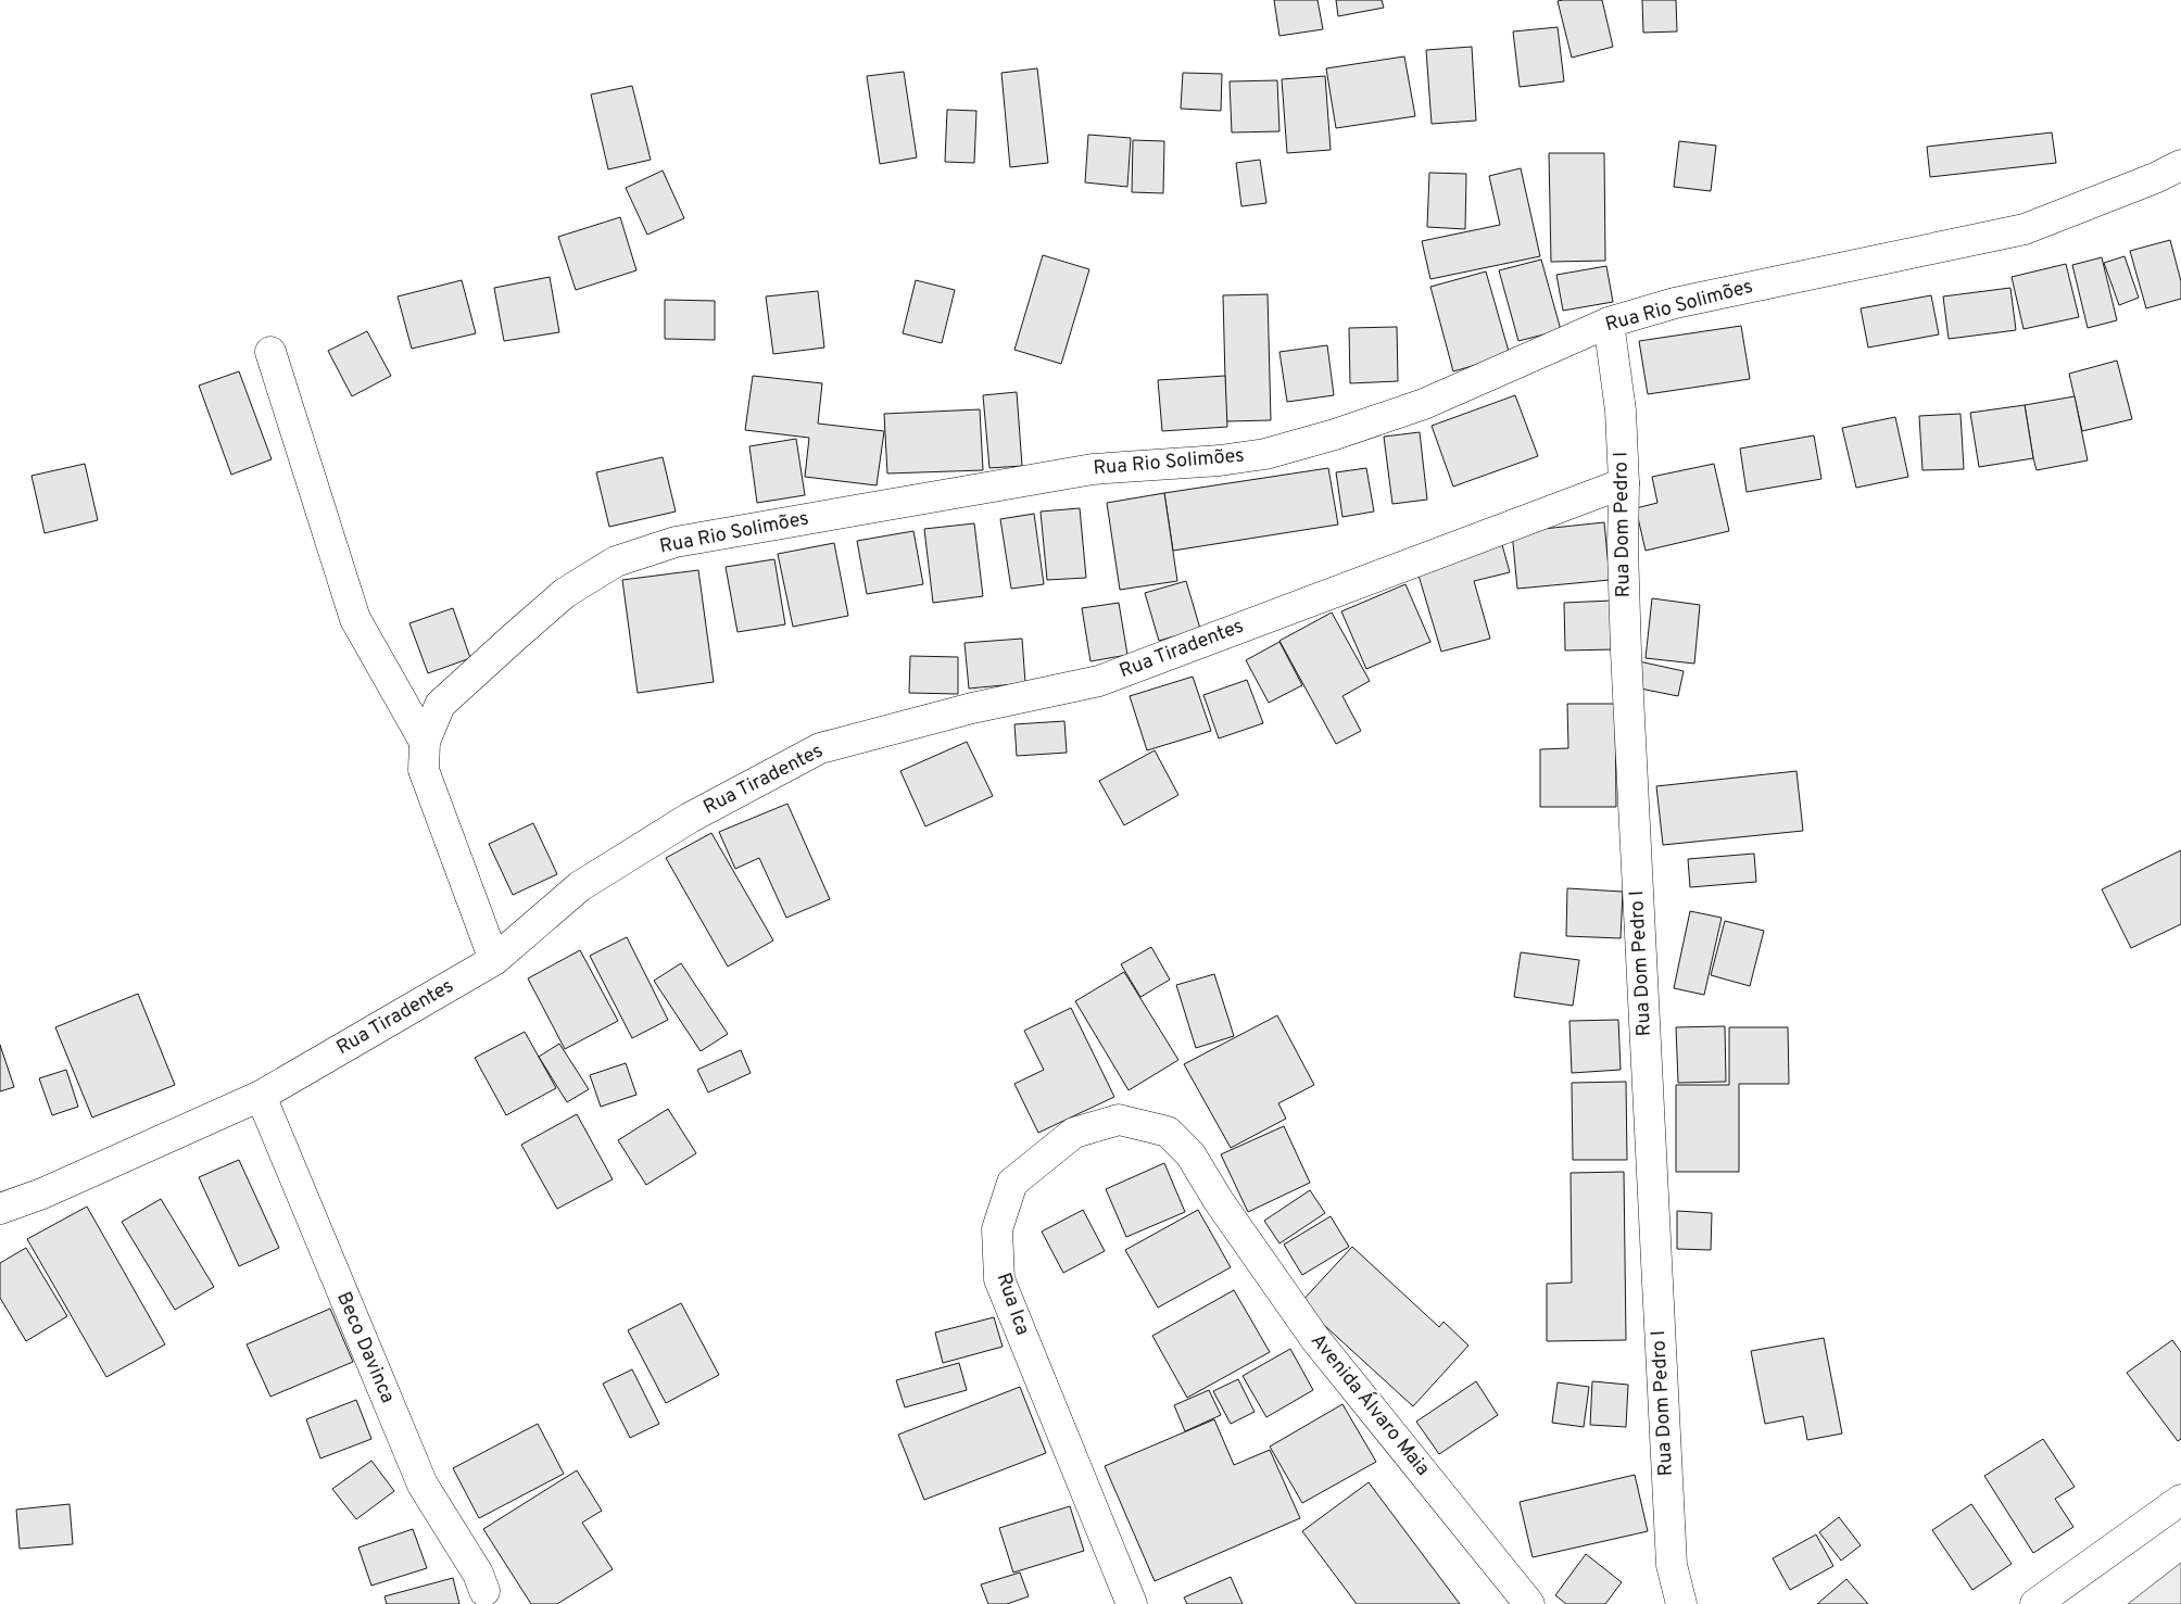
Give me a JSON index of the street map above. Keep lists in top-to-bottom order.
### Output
{
  "streets": {
    "street": [
      "Rua Rio Solimões",
      "Rua Dom Pedro I",
      "Rua Tiradentes",
      "Rua Ica",
      "Beco Davinca",
      "Avenida Álvaro Maia"
    ]
  },
  "crossings": [
    ["Rua Rio Solimões", "Rua Dom Pedro I"],
    ["Rua Rio Solimões", "Rua Tiradentes"],
    ["Rua Dom Pedro I", "Rua Tiradentes"],
    ["Rua Tiradentes", "Beco Davinca"],
    ["Rua Ica", "Avenida Álvaro Maia"]
  ]
}
